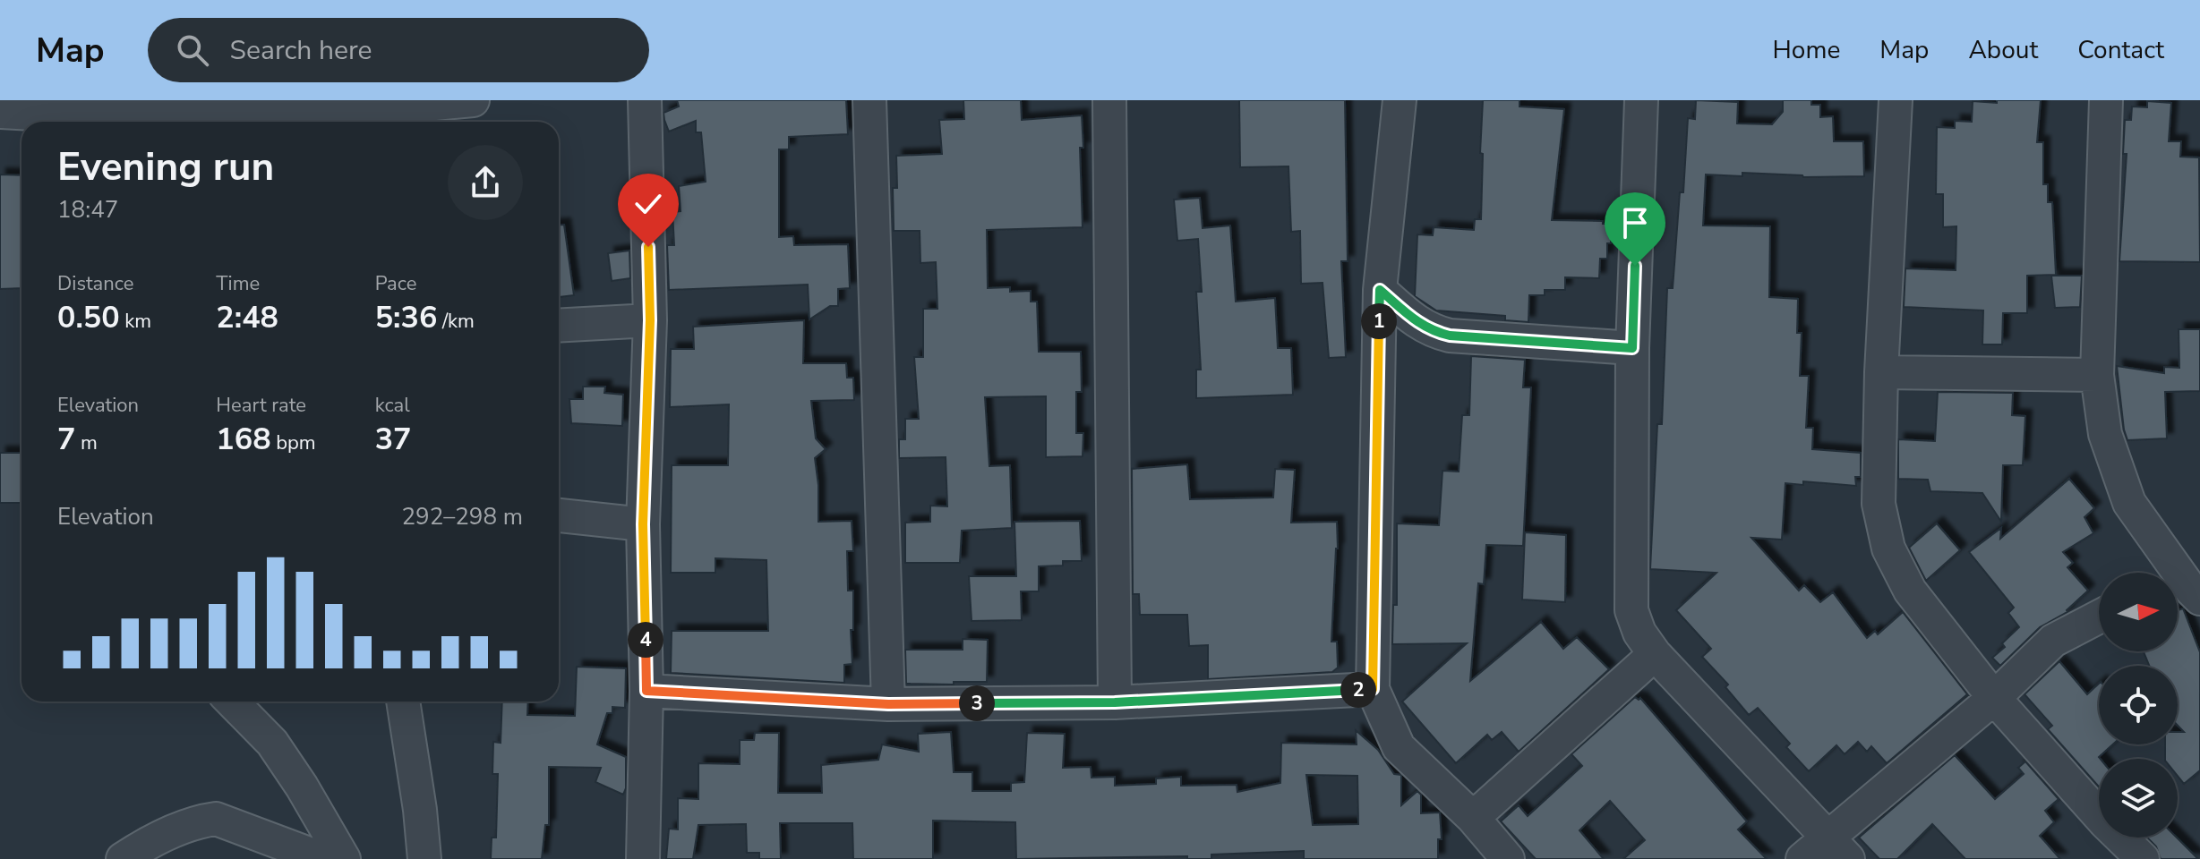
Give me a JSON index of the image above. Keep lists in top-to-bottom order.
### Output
{
  "north": "right",
  "page": {
    "header": "Map",
    "search": "Search here",
    "nav": [
      "Home",
      "Map",
      "About",
      "Contact"
    ],
    "heading": ["Evening run", "18:47"],
    "stats": [
      ["Distance", "0.50 km"],
      ["Time", "2:48"],
      ["Pace", "5:36 /km"],
      ["Elevation", "7 m"],
      ["Heart rate", "168 bpm"],
      ["kcal", "37"]
    ],
    "pins": [
      "1",
      "4",
      "2",
      "3"
    ],
    "chart": ["Elevation", "292–298 m"]
  }
}
